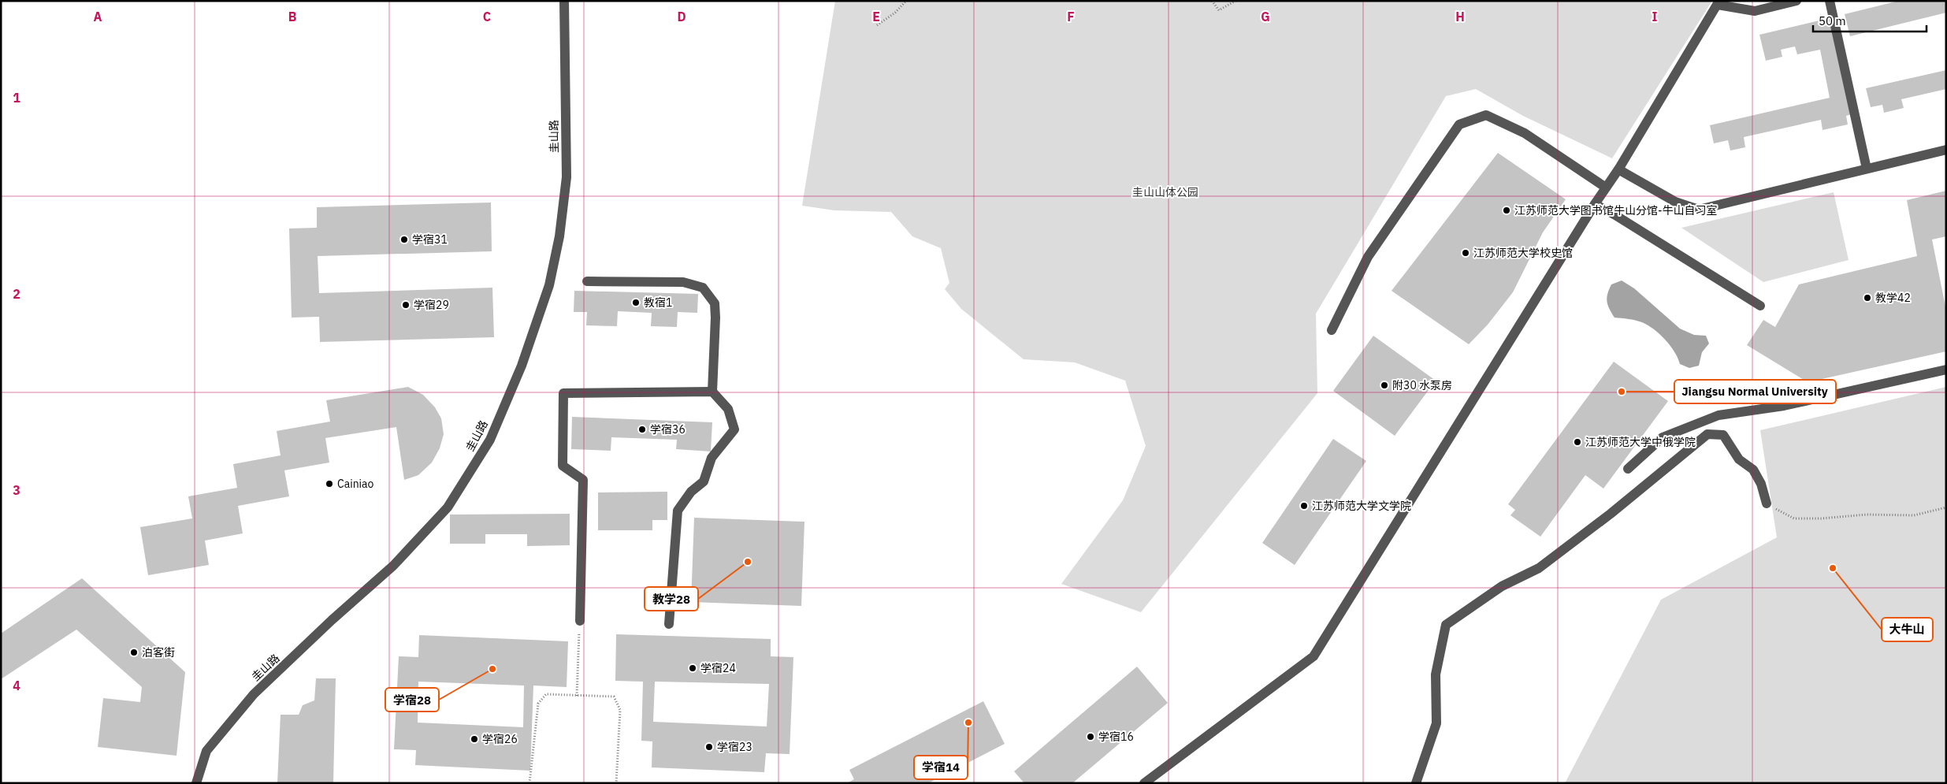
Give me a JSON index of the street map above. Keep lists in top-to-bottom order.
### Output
{
  "streets": {
    "street": ["圭山路"]
  },
  "parks": ["圭山山体公园"],
  "places": [
    "江苏师范大学图书馆牛山分馆-牛山自习室",
    "学宿31",
    "江苏师范大学校史馆",
    "教学42",
    "教宿1",
    "学宿29",
    "附30 水泵房",
    "Jiangsu Normal University",
    "学宿36",
    "江苏师范大学中俄学院",
    "Cainiao",
    "江苏师范大学文学院",
    "教学28",
    "大牛山",
    "泊客街",
    "学宿24",
    "学宿28",
    "学宿14",
    "学宿16",
    "学宿26",
    "学宿23"
  ],
  "scale_bar": "50 m",
  "grid": {
    "columns": [
      "A",
      "B",
      "C",
      "D",
      "E",
      "F",
      "G",
      "H",
      "I"
    ],
    "rows": [
      "1",
      "2",
      "3",
      "4"
    ]
  }
}
